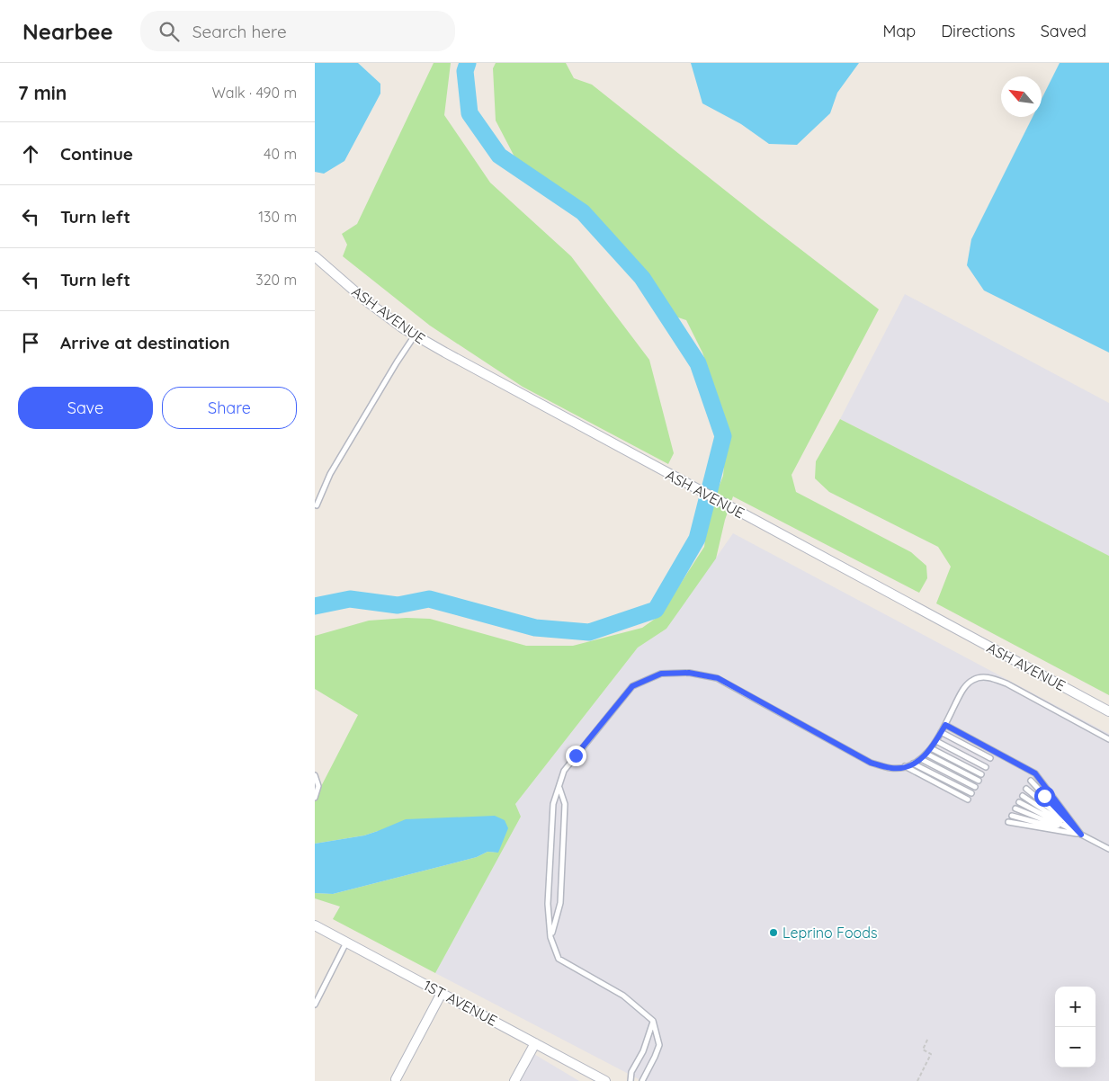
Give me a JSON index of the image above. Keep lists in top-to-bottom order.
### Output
{
  "streets": {
    "street": ["ASH AVENUE", "1ST AVENUE"]
  },
  "places": ["Leprino Foods"],
  "north": "top left",
  "page": {
    "header": "Nearbee",
    "search": "Search here",
    "nav": ["Map", "Directions", "Saved"],
    "heading": ["7 min", "Walk · 490 m"],
    "list": [
      ["Continue", "40 m"],
      ["Turn left", "130 m"],
      ["Turn left", "320 m"],
      "Arrive at destination"
    ],
    "buttons": ["Save", "Share"],
    "map_buttons": ["+", "−"]
  }
}
